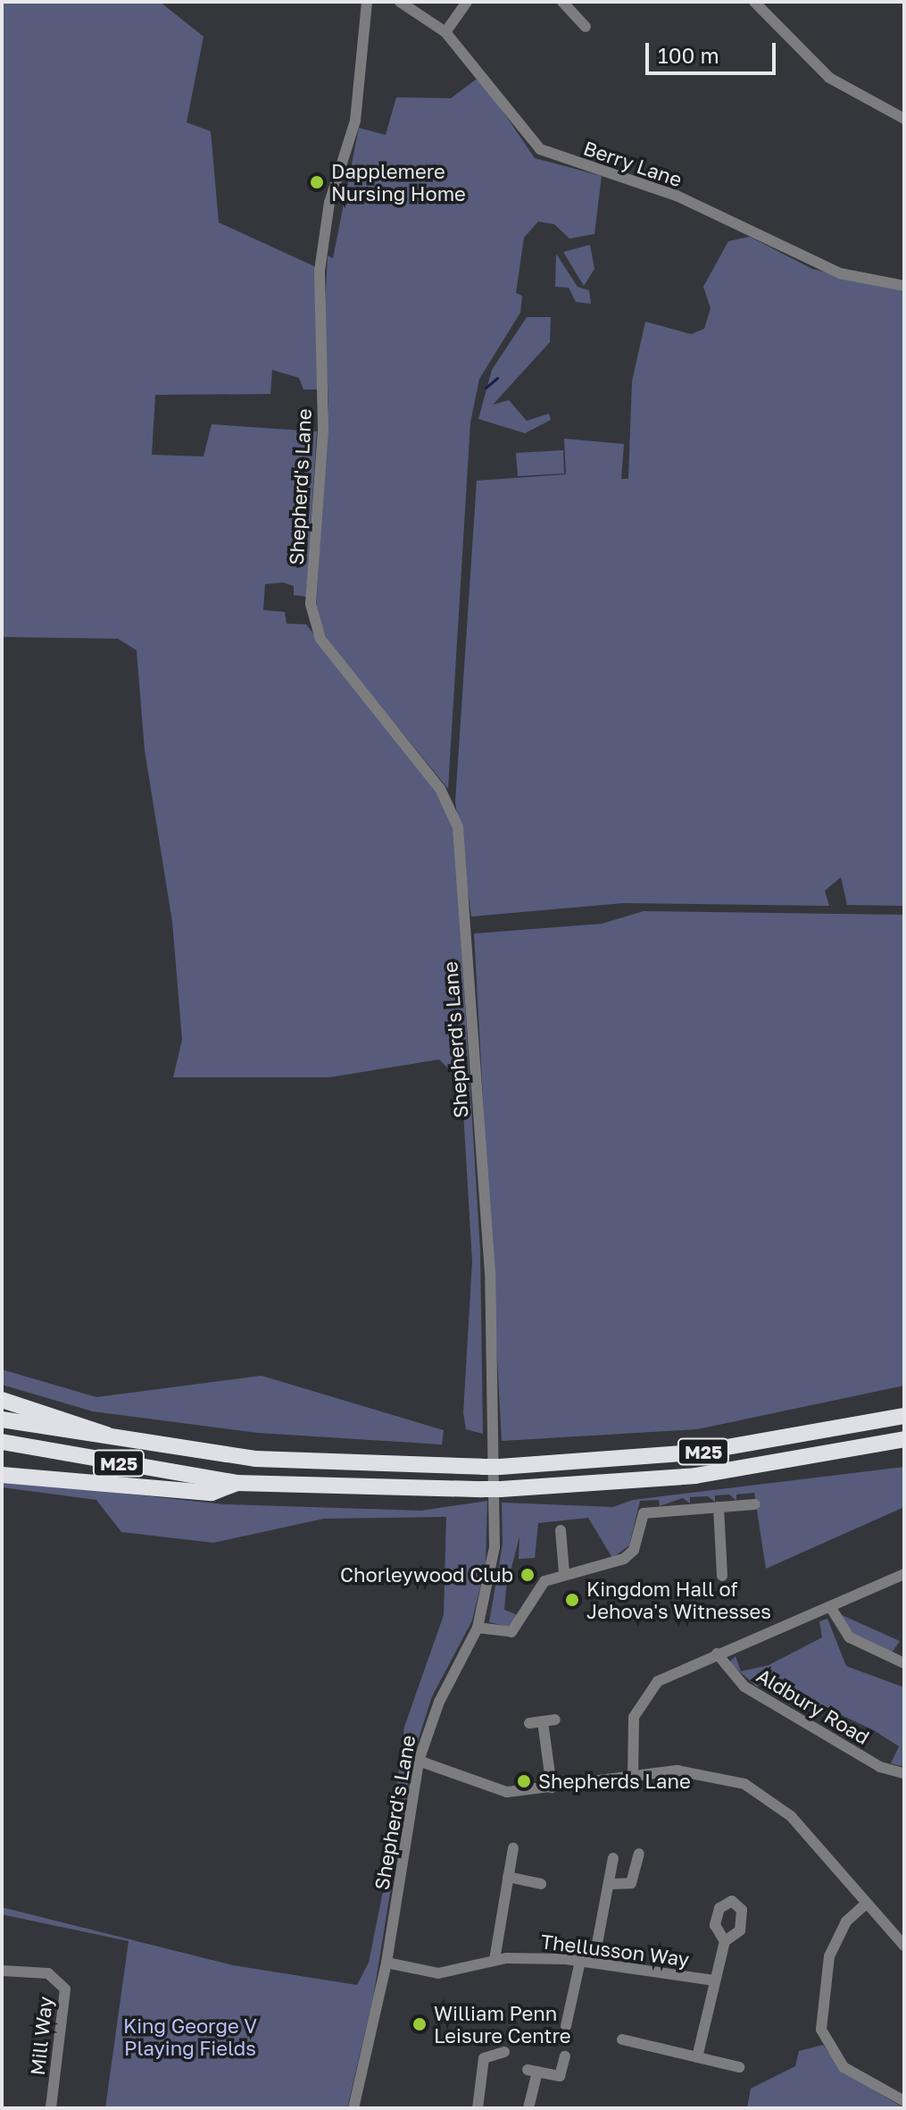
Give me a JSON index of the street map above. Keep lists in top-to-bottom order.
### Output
{
  "streets": {
    "highway": ["M25"],
    "street": [
      "Berry Lane",
      "Shepherd's Lane",
      "Aldbury Road",
      "Thellusson Way",
      "Mill Way"
    ]
  },
  "crossings": [
    ["Shepherd's Lane", "Thellusson Way"]
  ],
  "parks": ["King George V Playing Fields"],
  "places": [
    "Dapplemere Nursing Home",
    "Chorleywood Club",
    "Kingdom Hall of Jehova's Witnesses",
    "Shepherds Lane",
    "William Penn Leisure Centre"
  ],
  "scale_bar": "100 m"
}
